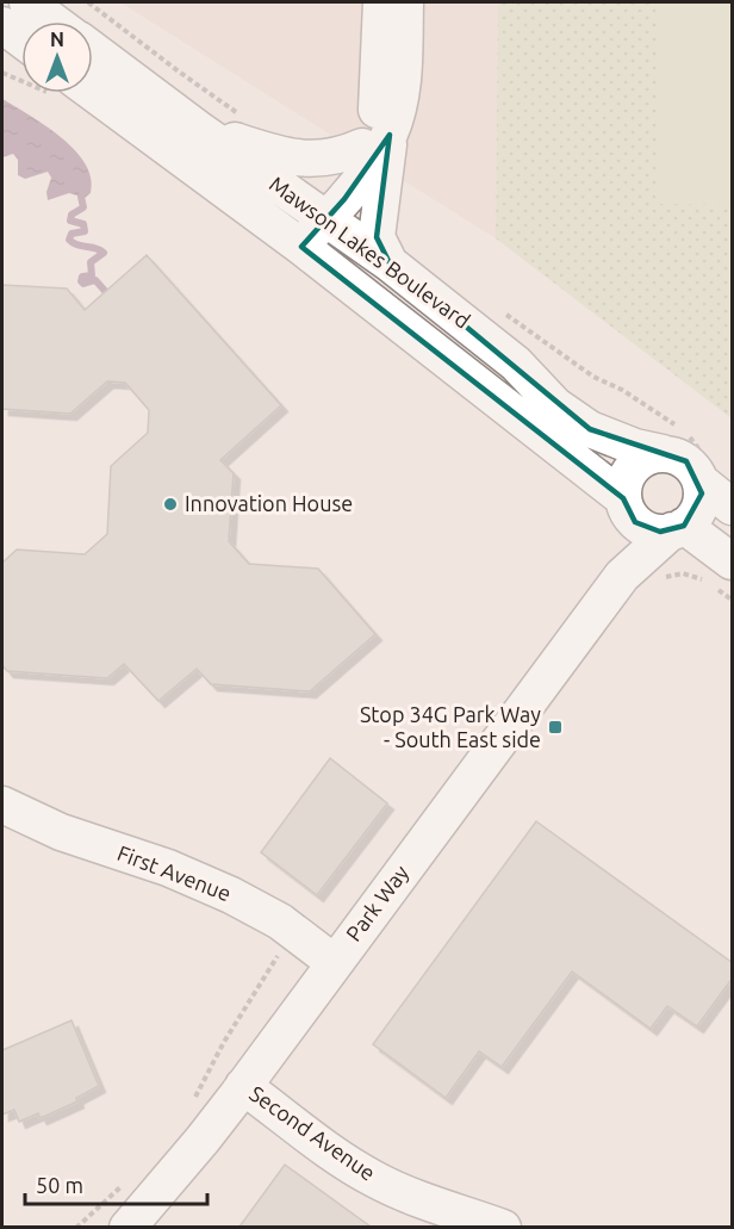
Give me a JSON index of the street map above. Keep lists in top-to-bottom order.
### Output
{
  "streets": {
    "street": [
      "Mawson Lakes Boulevard",
      "First Avenue",
      "Park Way",
      "Second Avenue"
    ]
  },
  "crossings": [
    ["Mawson Lakes Boulevard", "Park Way"],
    ["First Avenue", "Park Way"],
    ["Park Way", "Second Avenue"]
  ],
  "places": {
    "other": ["Innovation House"],
    "transit": ["Stop 34G Park Way - South East side"]
  },
  "scale_bar": "50 m",
  "north": "top"
}
